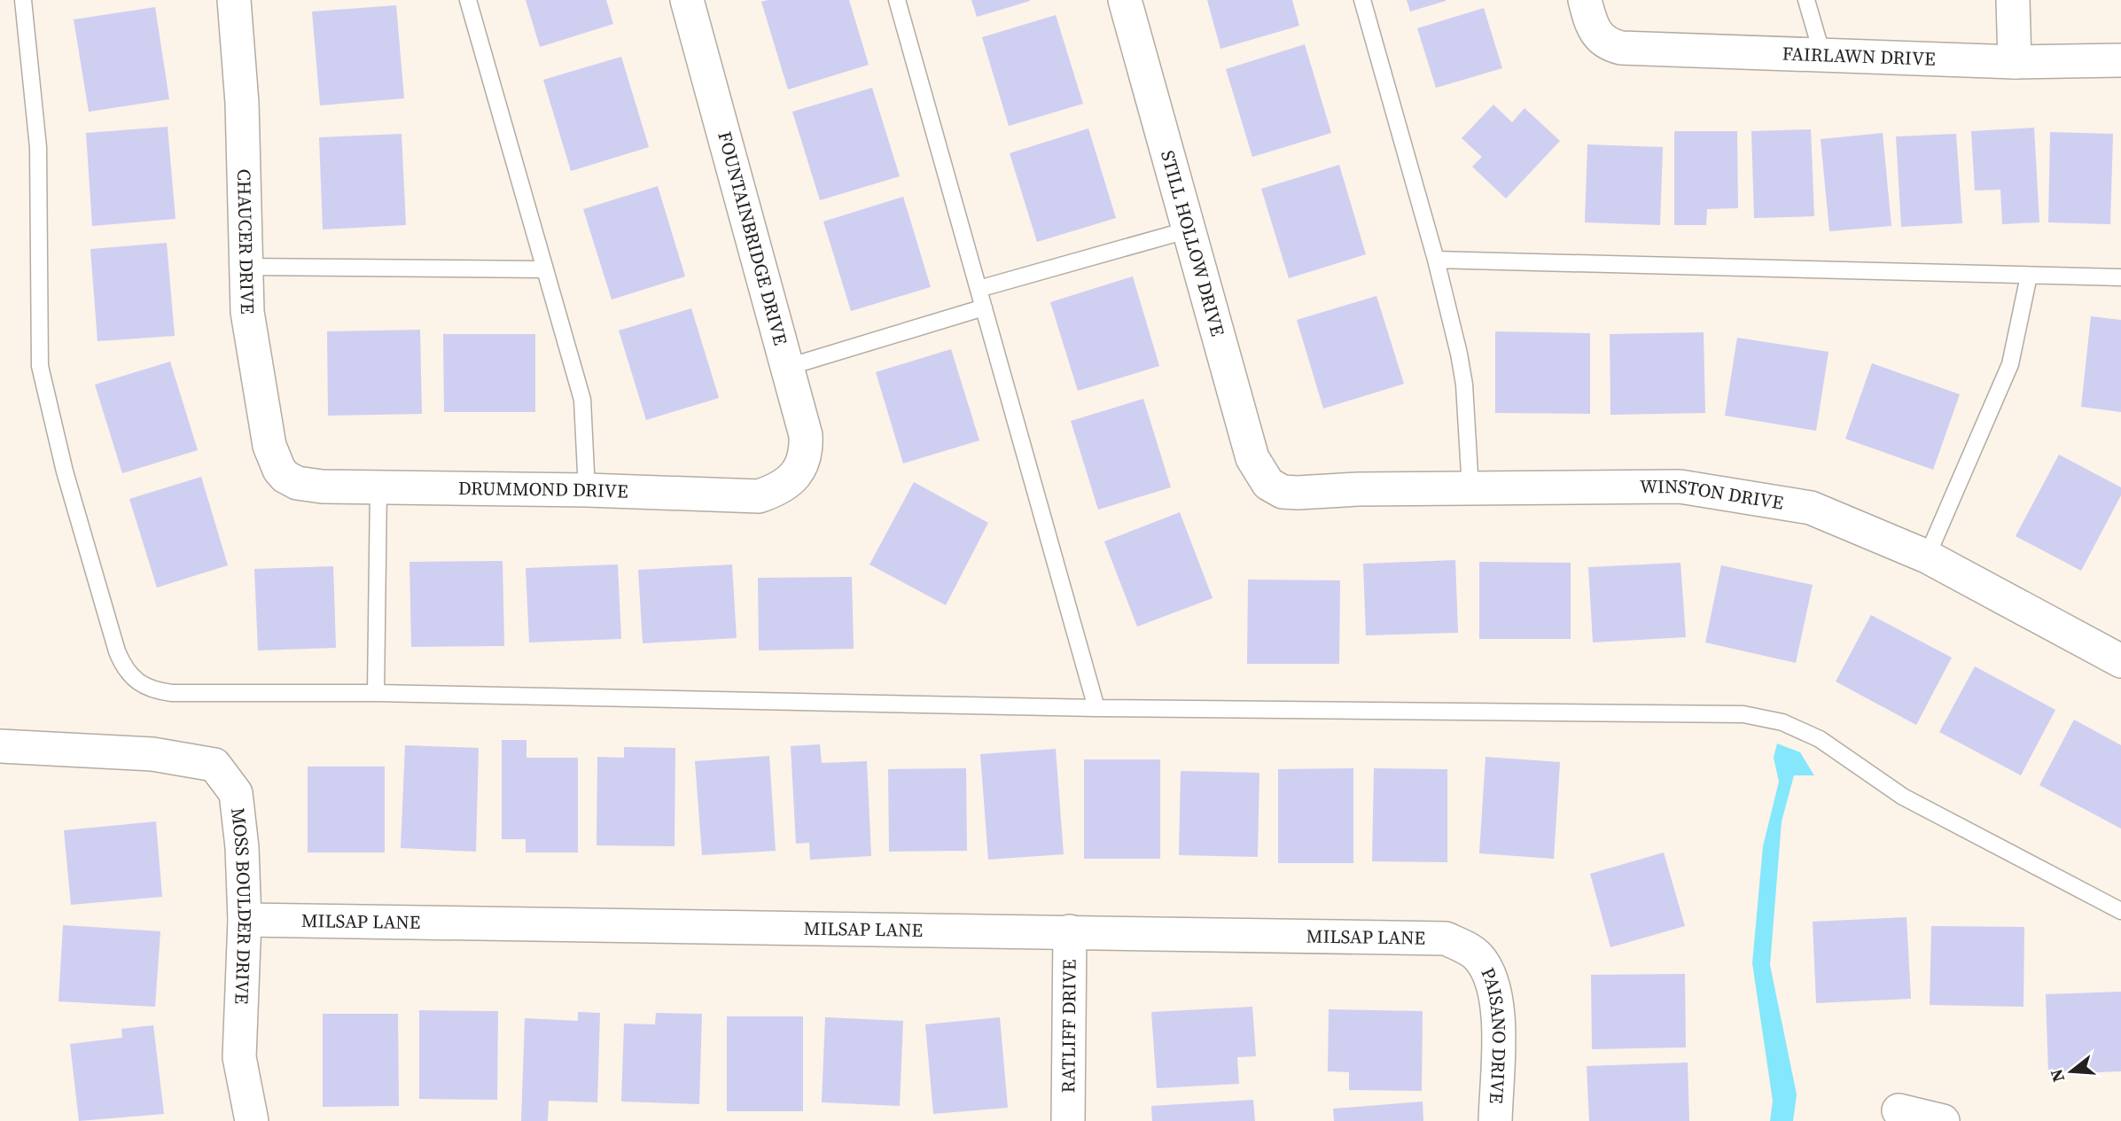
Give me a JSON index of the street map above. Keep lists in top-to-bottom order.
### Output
{
  "streets": {
    "street": [
      "FAIRLAWN DRIVE",
      "FOUNTAINBRIDGE DRIVE",
      "CHAUCER DRIVE",
      "STILL HOLLOW DRIVE",
      "DRUMMOND DRIVE",
      "WINSTON DRIVE",
      "MOSS BOULDER DRIVE",
      "MILSAP LANE",
      "RATLIFF DRIVE",
      "PAISANO DRIVE"
    ]
  },
  "crossings": [
    ["FOUNTAINBRIDGE DRIVE", "DRUMMOND DRIVE"],
    ["CHAUCER DRIVE", "DRUMMOND DRIVE"],
    ["STILL HOLLOW DRIVE", "WINSTON DRIVE"],
    ["MOSS BOULDER DRIVE", "MILSAP LANE"],
    ["MILSAP LANE", "RATLIFF DRIVE"],
    ["MILSAP LANE", "PAISANO DRIVE"]
  ],
  "north": "left"
}
